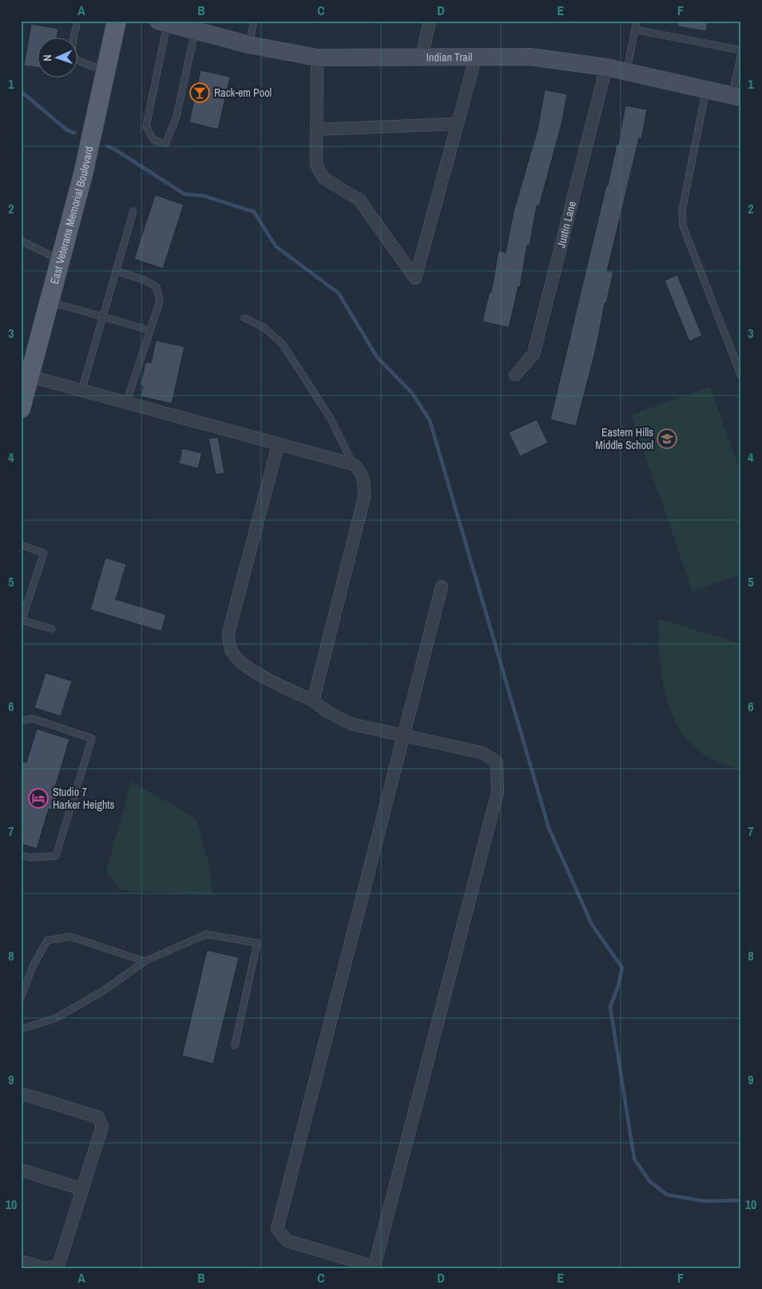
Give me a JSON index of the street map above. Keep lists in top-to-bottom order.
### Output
{
  "streets": {
    "main road": ["East Veterans Memorial Boulevard"],
    "street": ["Indian Trail", "Justin Lane"]
  },
  "crossings": [
    ["Indian Trail", "Justin Lane"]
  ],
  "places": {
    "bar": ["Rack-em Pool"],
    "school or university": ["Eastern Hills Middle School"],
    "hotel": ["Studio 7 Harker Heights"]
  },
  "north": "left",
  "grid": {
    "columns": [
      "A",
      "B",
      "C",
      "D",
      "E",
      "F"
    ],
    "rows": [
      "1",
      "2",
      "3",
      "4",
      "5",
      "6",
      "7",
      "8",
      "9",
      "10"
    ]
  }
}
